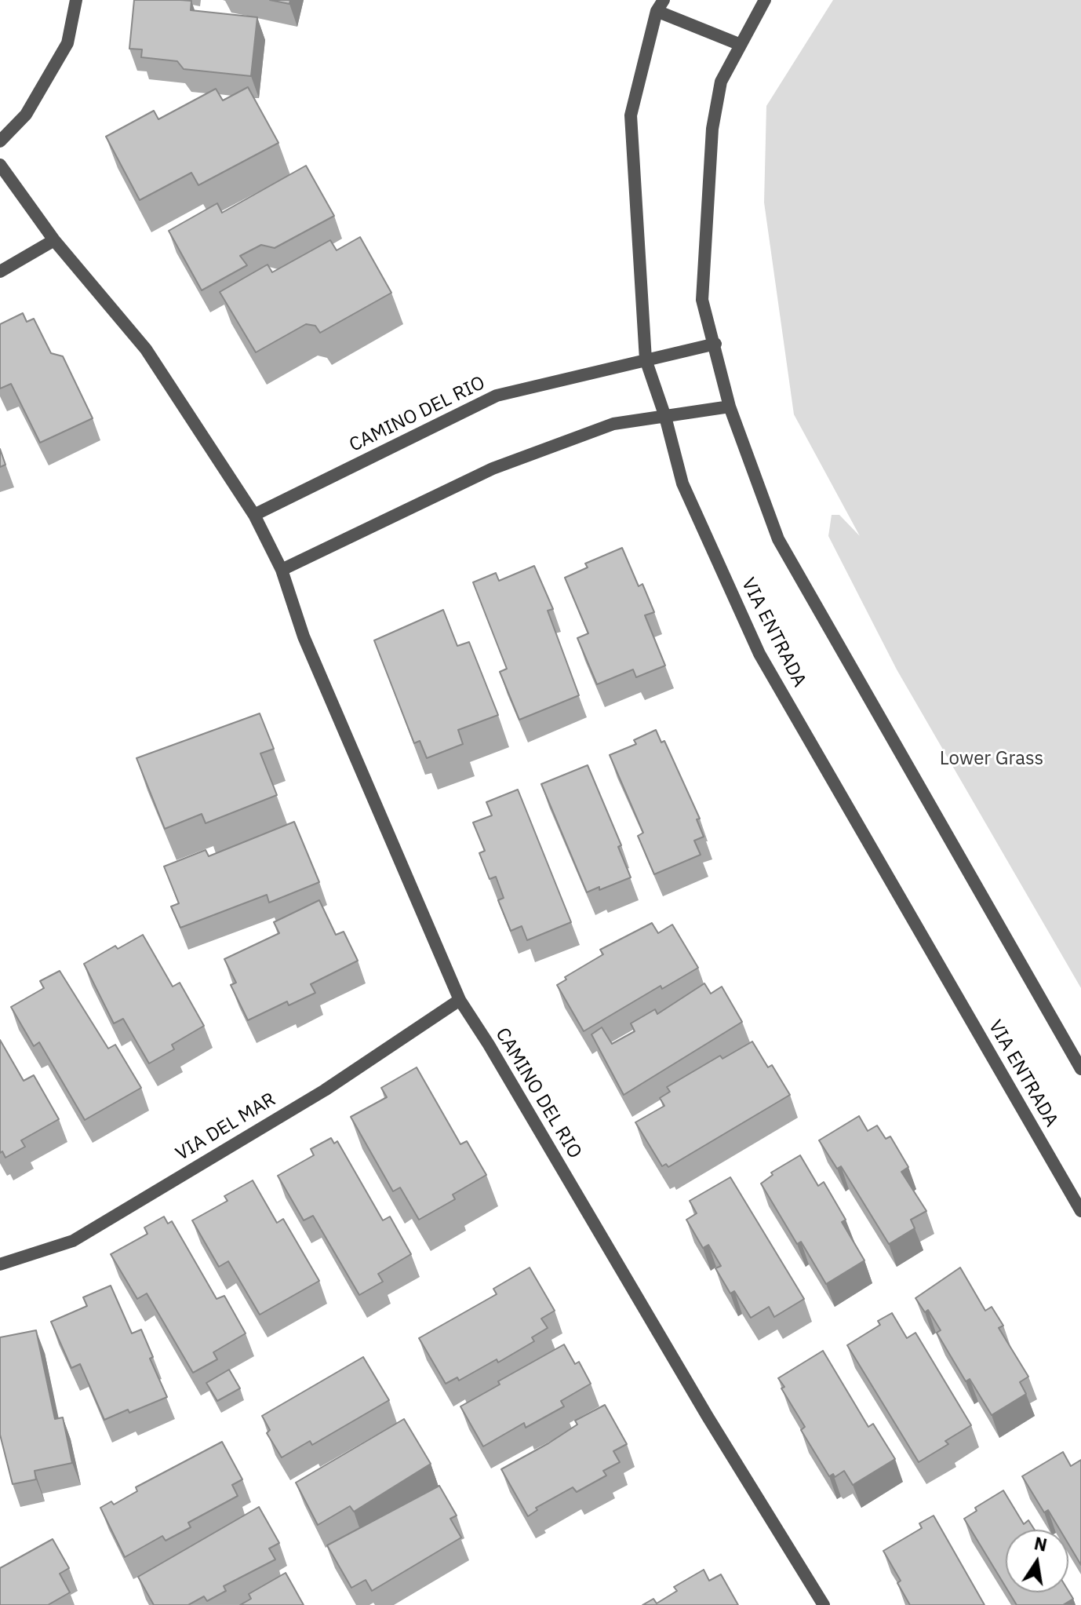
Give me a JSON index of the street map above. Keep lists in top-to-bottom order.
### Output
{
  "streets": {
    "street": ["CAMINO DEL RIO", "VIA ENTRADA", "VIA DEL MAR"]
  },
  "crossings": [
    ["CAMINO DEL RIO", "VIA ENTRADA"],
    ["CAMINO DEL RIO", "VIA DEL MAR"]
  ],
  "parks": ["Lower Grass"],
  "north": "top"
}
